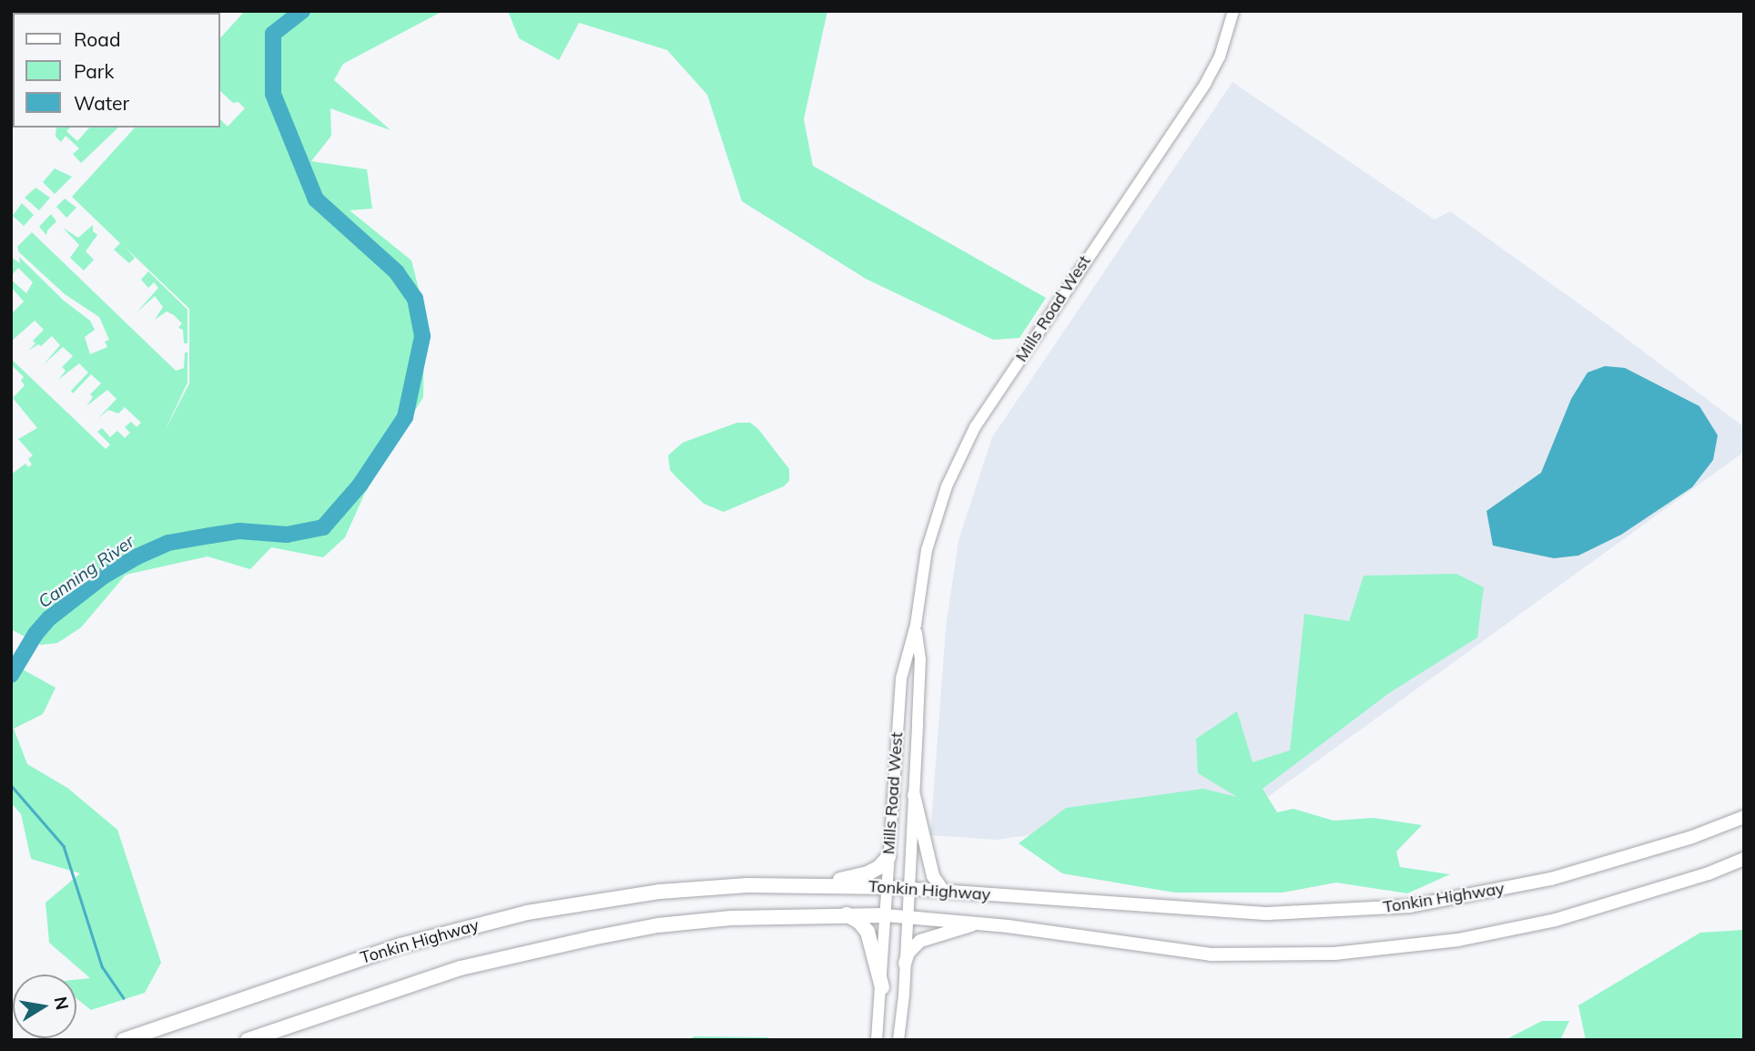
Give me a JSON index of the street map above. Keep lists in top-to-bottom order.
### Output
{
  "streets": {
    "highway": ["Tonkin Highway"],
    "main road": ["Mills Road West"]
  },
  "crossings": [
    ["Mills Road West", "Tonkin Highway"]
  ],
  "water": ["Canning River"],
  "legend": ["Road", "Park", "Water"],
  "north": "right"
}
